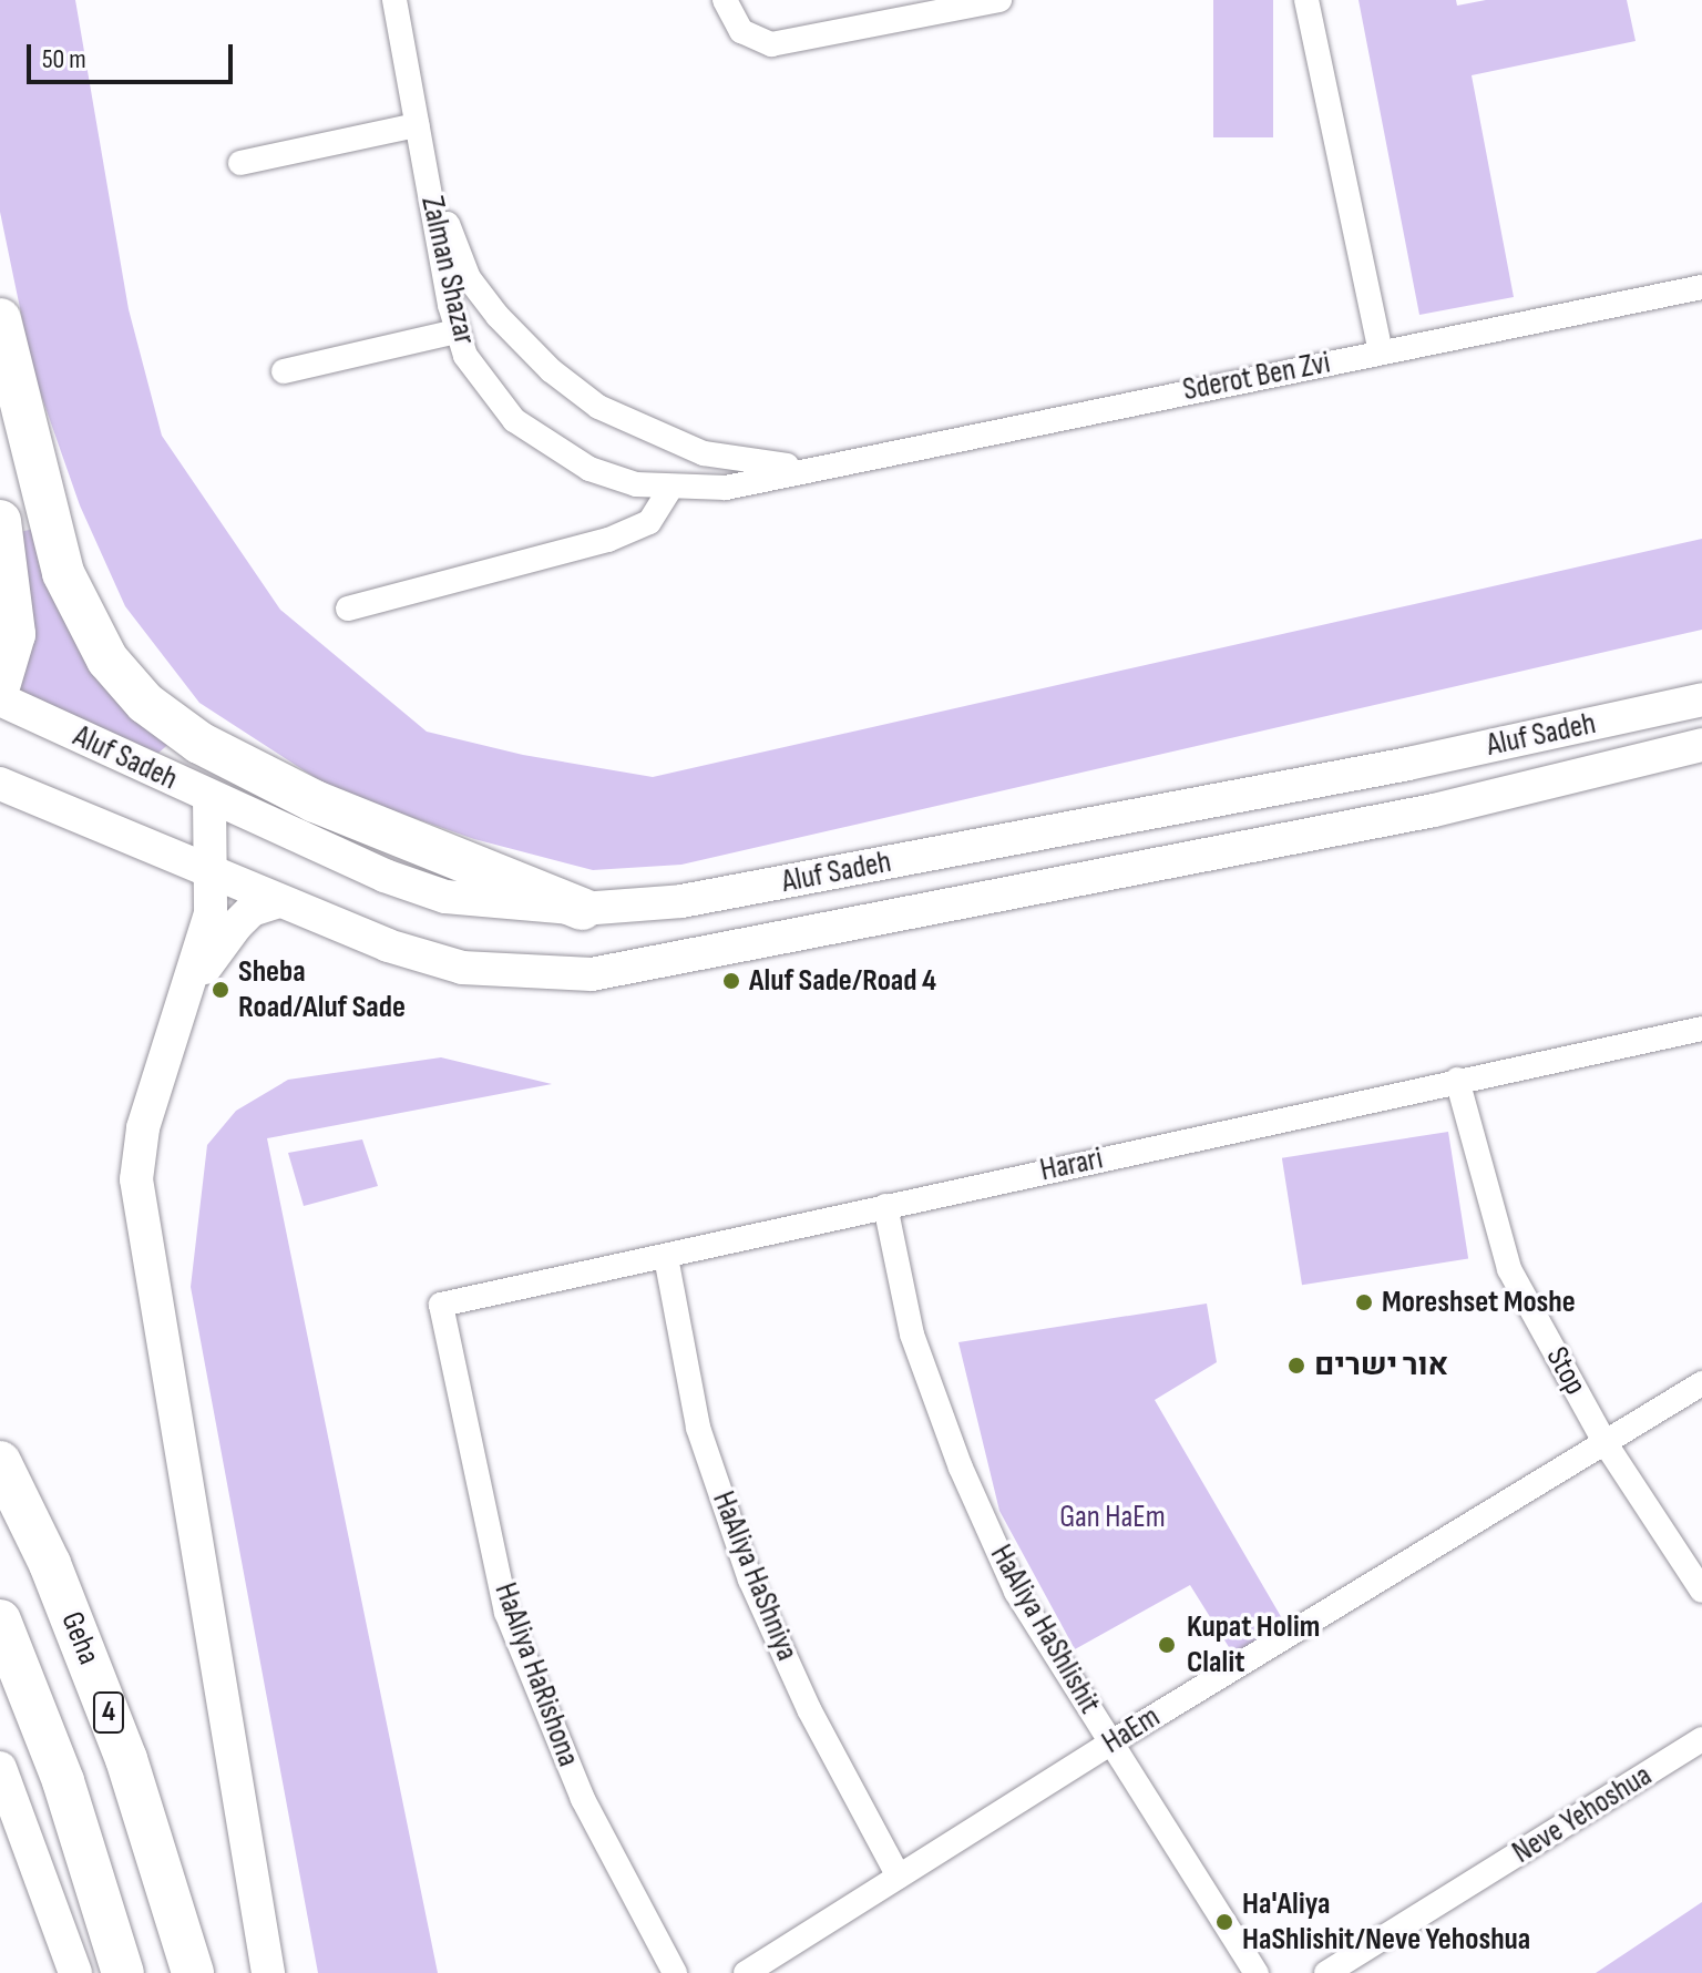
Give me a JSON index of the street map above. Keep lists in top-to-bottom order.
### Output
{
  "streets": {
    "highway": ["Geha", "4"],
    "main road": ["Aluf Sadeh"],
    "street": [
      "Zalman Shazar",
      "Sderot Ben Zvi",
      "Harari",
      "Stop",
      "HaAliya HaShniya",
      "HaAliya HaShlishit",
      "HaAliya HaRishona",
      "HaEm",
      "Neve Yehoshua"
    ]
  },
  "crossings": [
    ["Zalman Shazar", "Sderot Ben Zvi"],
    ["Harari", "Stop"],
    ["Harari", "HaAliya HaShniya"],
    ["Harari", "HaAliya HaShlishit"],
    ["Harari", "HaAliya HaRishona"],
    ["Stop", "HaEm"],
    ["HaAliya HaShniya", "HaEm"],
    ["HaAliya HaShlishit", "HaEm"]
  ],
  "parks": ["Gan HaEm"],
  "places": [
    "Aluf Sade/Road 4",
    "Sheba Road/Aluf Sade",
    "Moreshset Moshe",
    "אור ישרים",
    "Kupat Holim Clalit",
    "Ha'Aliya HaShlishit/Neve Yehoshua"
  ],
  "scale_bar": "50 m"
}
